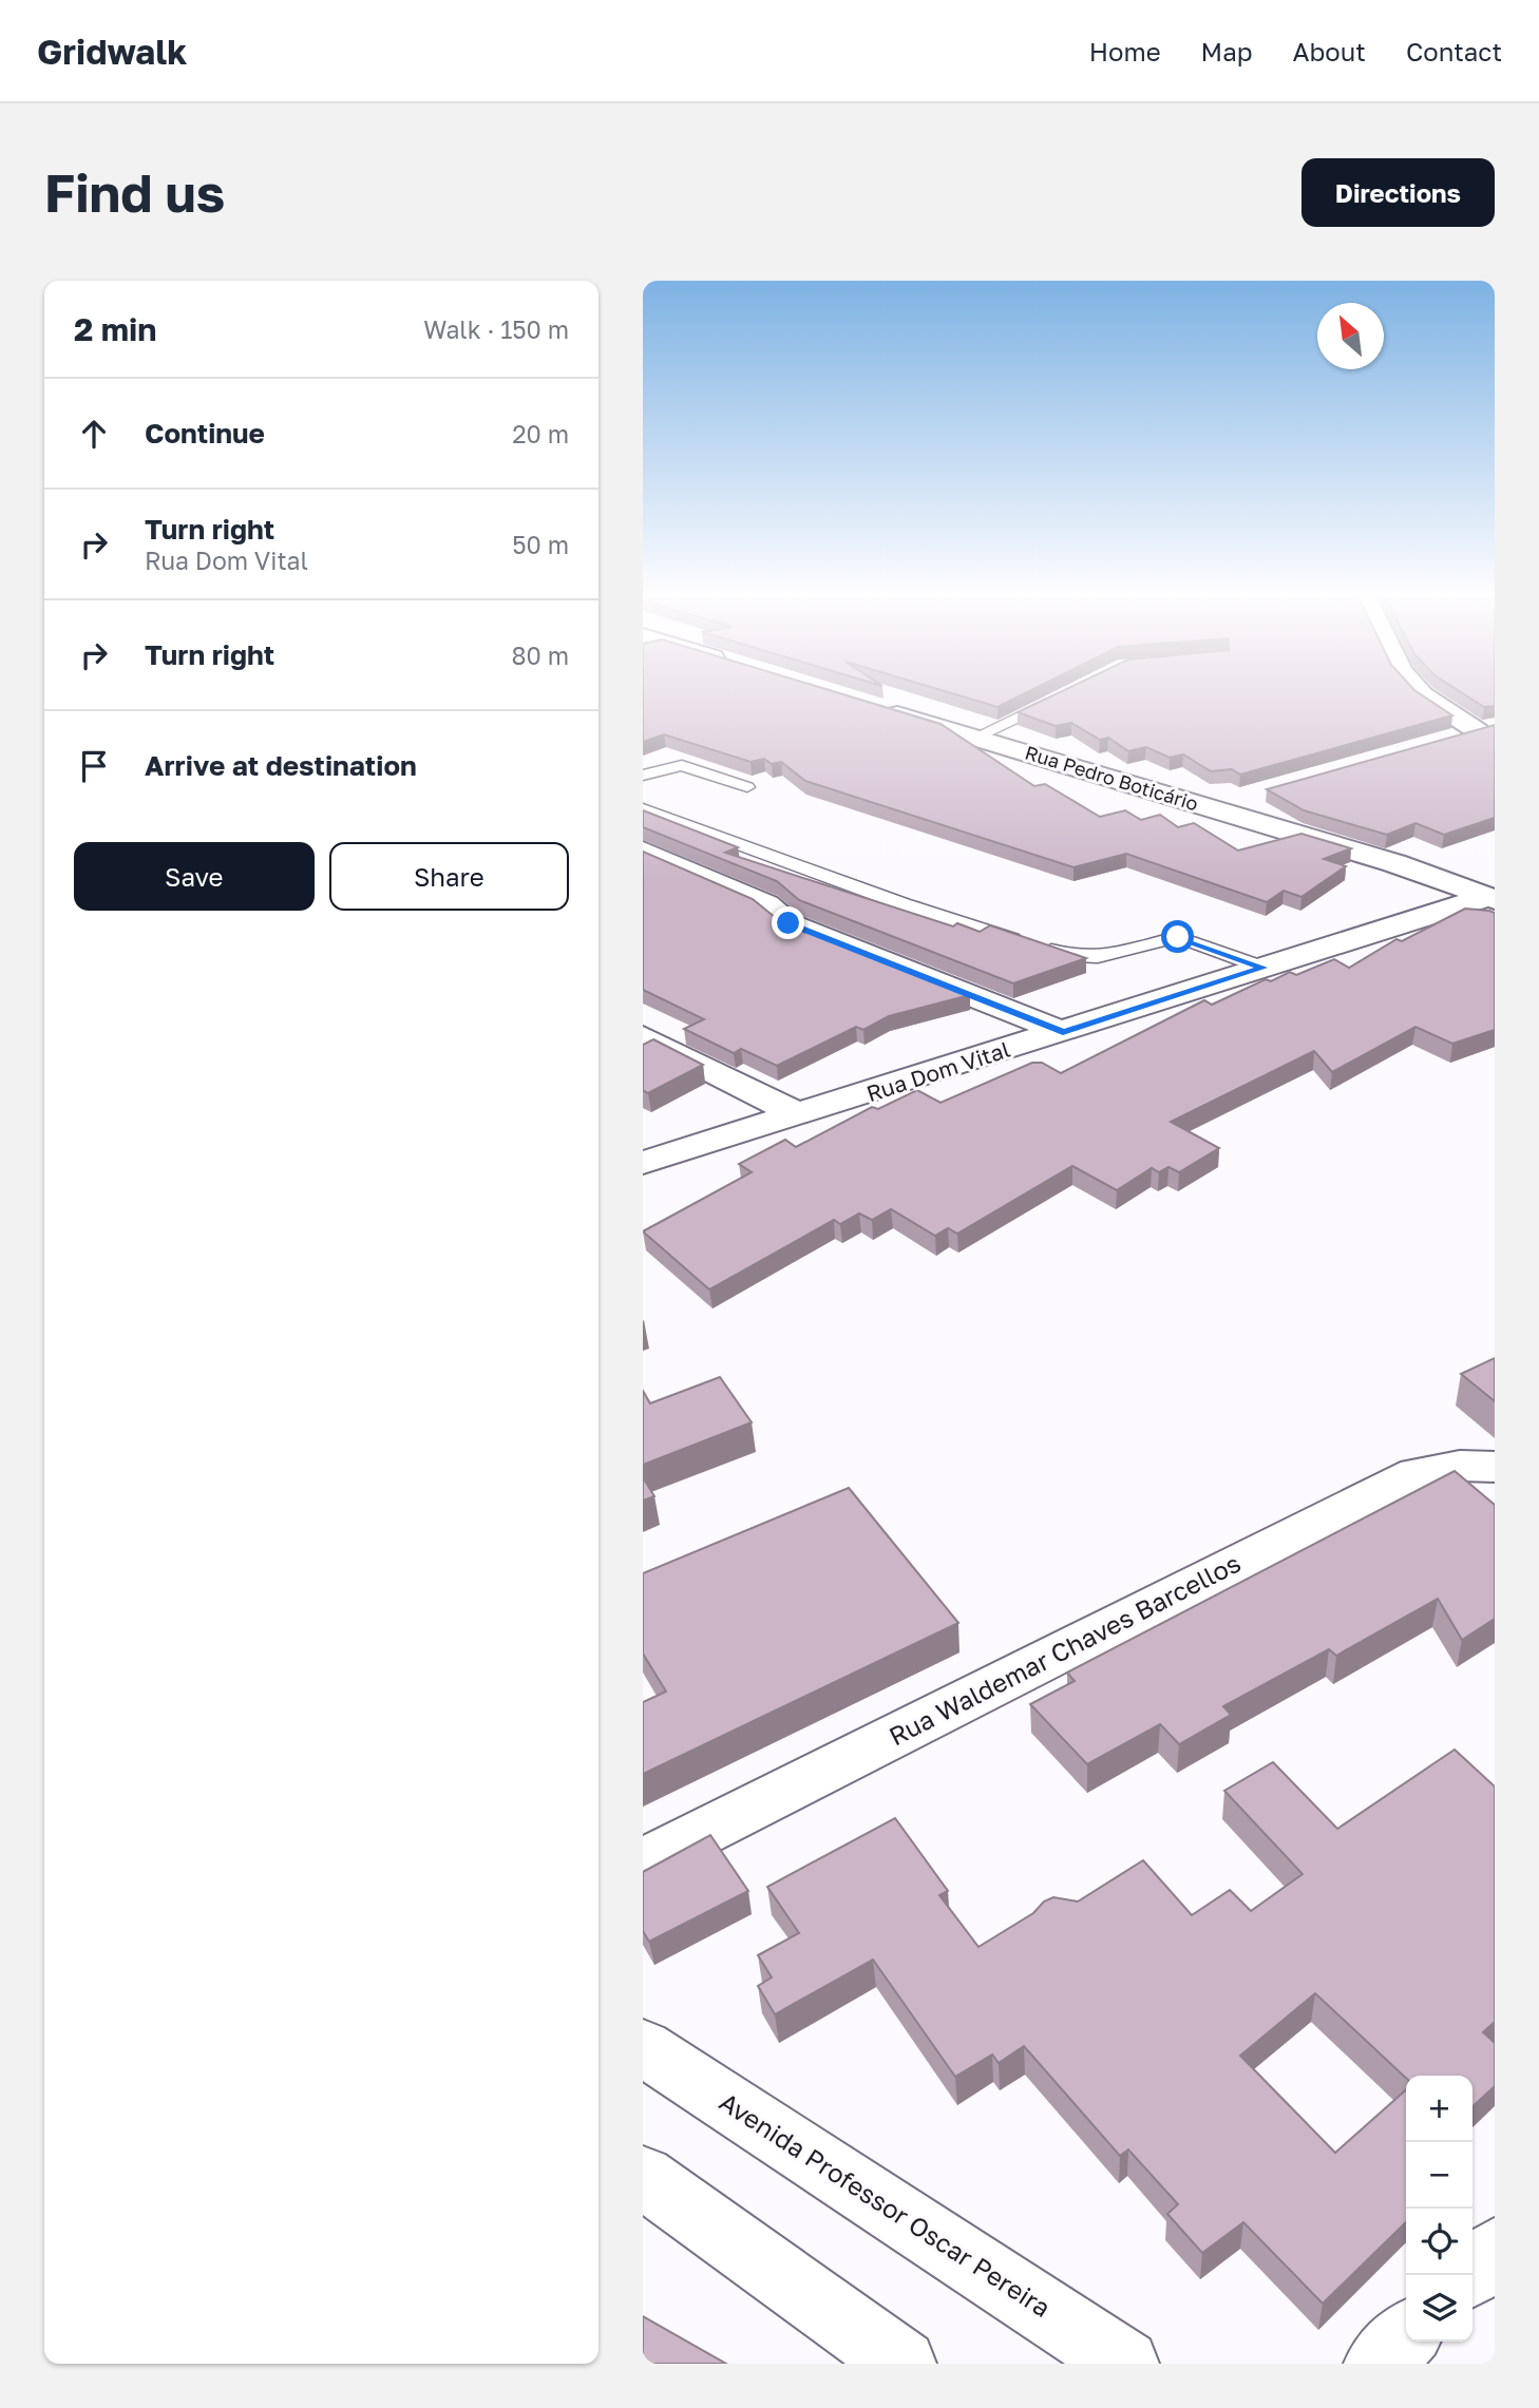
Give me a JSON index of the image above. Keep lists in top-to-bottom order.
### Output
{
  "streets": {
    "street": [
      "Rua Pedro Boticário",
      "Rua Dom Vital",
      "Rua Waldemar Chaves Barcellos",
      "Avenida Professor Oscar Pereira"
    ]
  },
  "crossings": [
    ["Rua Pedro Boticário", "Rua Dom Vital"]
  ],
  "north": "top left",
  "page": {
    "header": "Gridwalk",
    "nav": [
      "Home",
      "Map",
      "About",
      "Contact"
    ],
    "buttons": [
      "Directions",
      ["Save", "Share"]
    ],
    "title": "Find us",
    "heading": ["2 min", "Walk · 150 m"],
    "list": [
      ["Continue", "20 m"],
      ["Turn right", "Rua Dom Vital", "50 m"],
      ["Turn right", "80 m"],
      "Arrive at destination"
    ],
    "map_buttons": ["+", "−"]
  }
}
